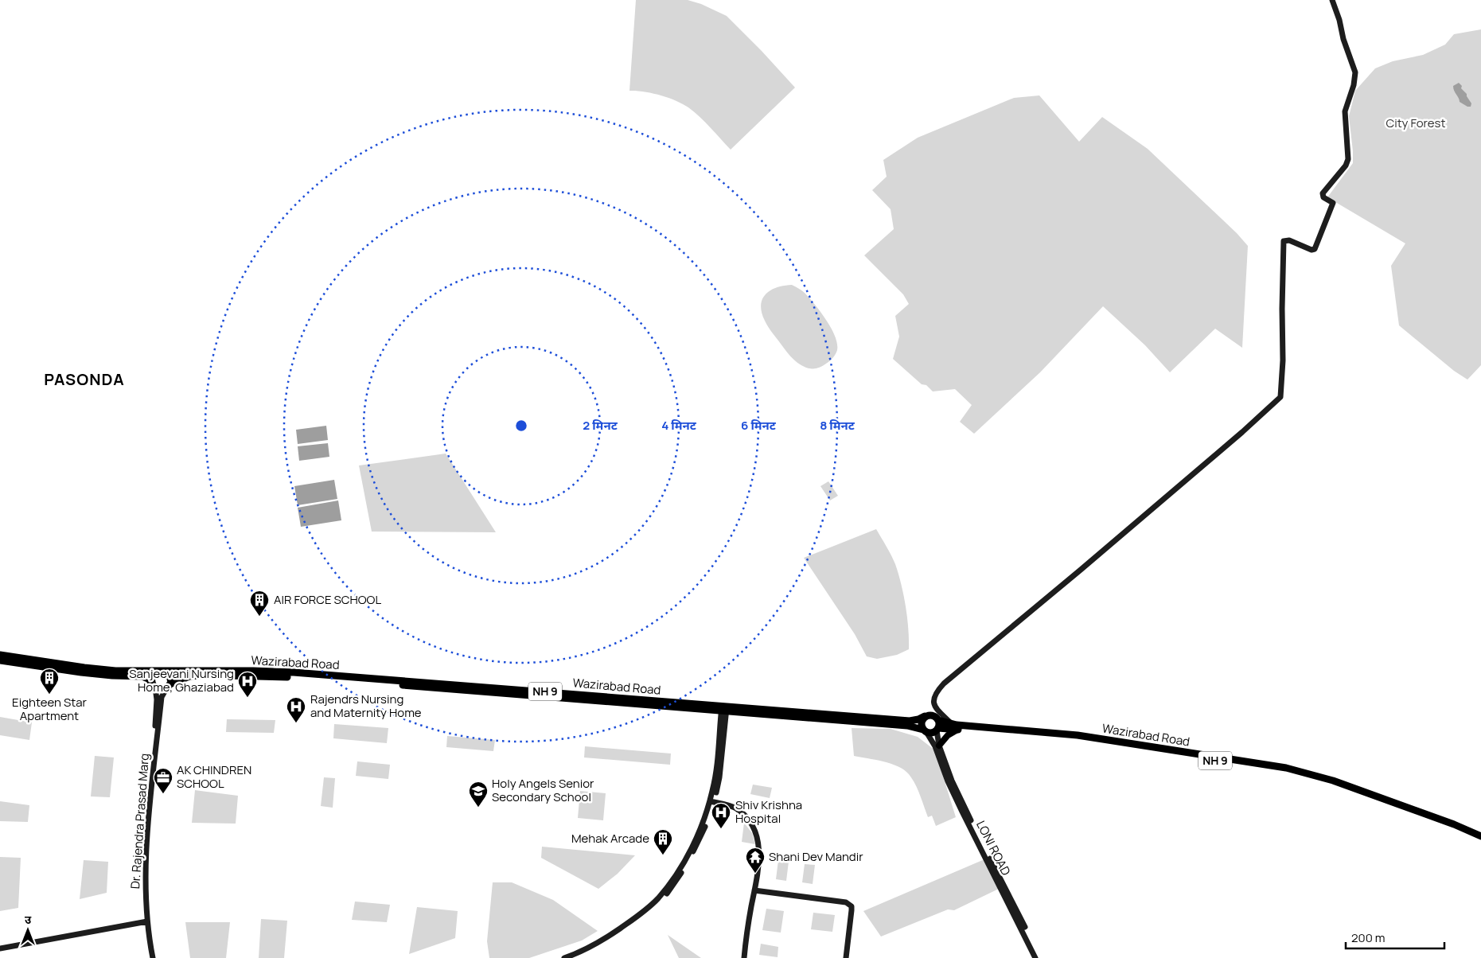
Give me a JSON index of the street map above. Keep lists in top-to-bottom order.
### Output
{
  "streets": {
    "highway": ["Wazirabad Road", "NH 9"],
    "street": ["Dr. Rajendra Prasad Marg", "LONI ROAD"]
  },
  "crossings": [
    ["Wazirabad Road", "Dr. Rajendra Prasad Marg"]
  ],
  "districts": ["PASONDA"],
  "parks": ["City Forest"],
  "places": {
    "building": ["AIR FORCE SCHOOL", "Eighteen Star Apartment", "Mehak Arcade"],
    "hospital": ["Sanjeevani Nursing Home, Ghaziabad", "Rajendrs Nursing and Maternity Home", "Shiv Krishna Hospital"],
    "office": ["AK CHINDREN SCHOOL"],
    "school or university": ["Holy Angels Senior Secondary School"],
    "temple": ["Shani Dev Mandir"]
  },
  "scale_bar": "200 m",
  "north": "top",
  "rings": [
    "2 मिनट",
    "4 मिनट",
    "6 मिनट",
    "8 मिनट"
  ]
}
